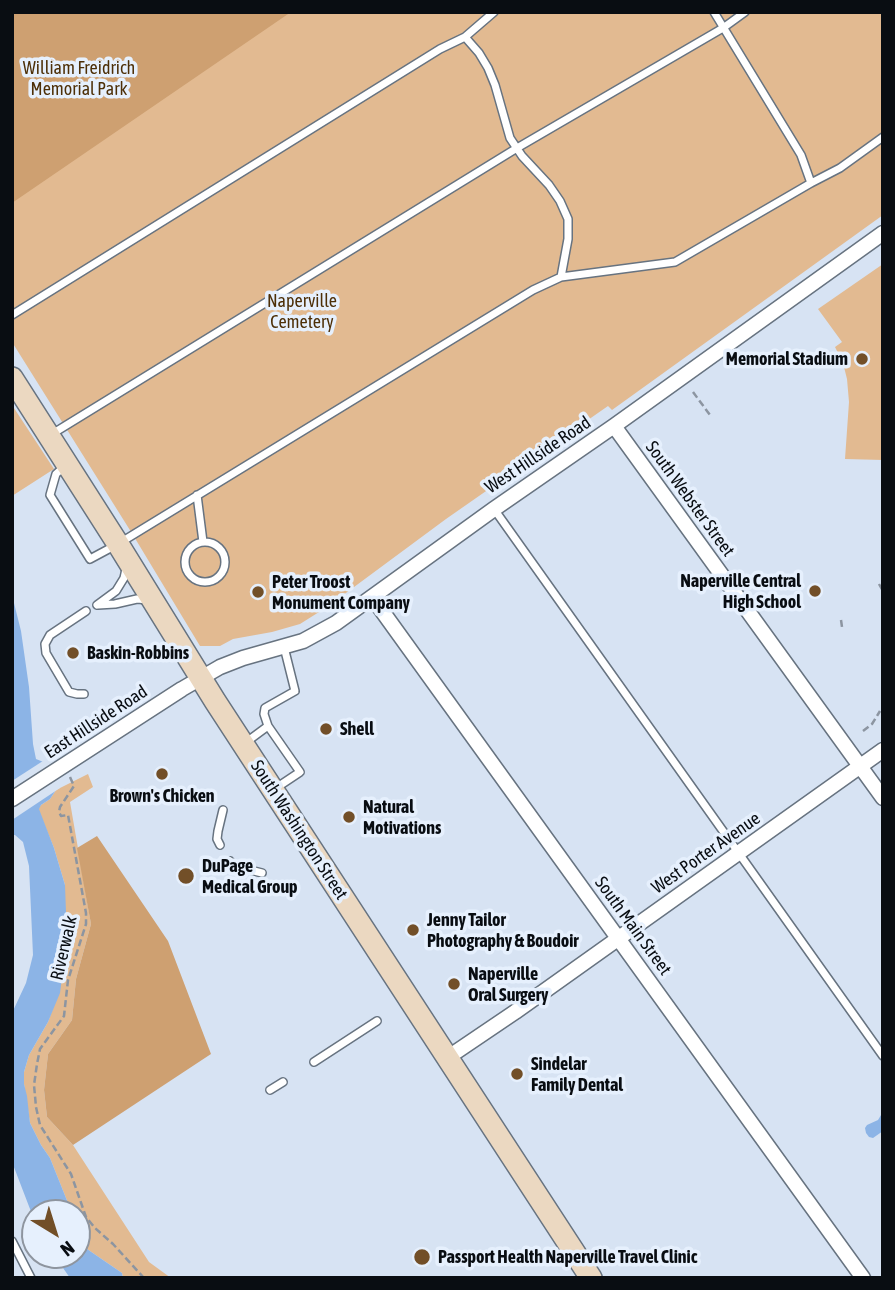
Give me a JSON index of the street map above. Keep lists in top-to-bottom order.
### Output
{
  "streets": {
    "main road": ["South Washington Street"],
    "street": [
      "West Hillside Road",
      "South Webster Street",
      "East Hillside Road",
      "West Porter Avenue",
      "South Main Street"
    ],
    "path": ["Riverwalk"]
  },
  "crossings": [
    ["West Hillside Road", "South Webster Street"],
    ["West Hillside Road", "East Hillside Road"],
    ["West Hillside Road", "South Washington Street"],
    ["West Hillside Road", "South Main Street"],
    ["South Webster Street", "West Porter Avenue"],
    ["East Hillside Road", "South Washington Street"],
    ["East Hillside Road", "Riverwalk"],
    ["South Washington Street", "West Porter Avenue"],
    ["West Porter Avenue", "South Main Street"]
  ],
  "parks": ["William Freidrich Memorial Park", "Naperville Cemetery"],
  "places": [
    "Memorial Stadium",
    "Naperville Central High School",
    "Peter Troost Monument Company",
    "Baskin-Robbins",
    "Shell",
    "Brown's Chicken",
    "Natural Motivations",
    "DuPage Medical Group",
    "Jenny Tailor Photography & Boudoir",
    "Naperville Oral Surgery",
    "Sindelar Family Dental",
    "Passport Health Naperville Travel Clinic"
  ],
  "north": "bottom right"
}
